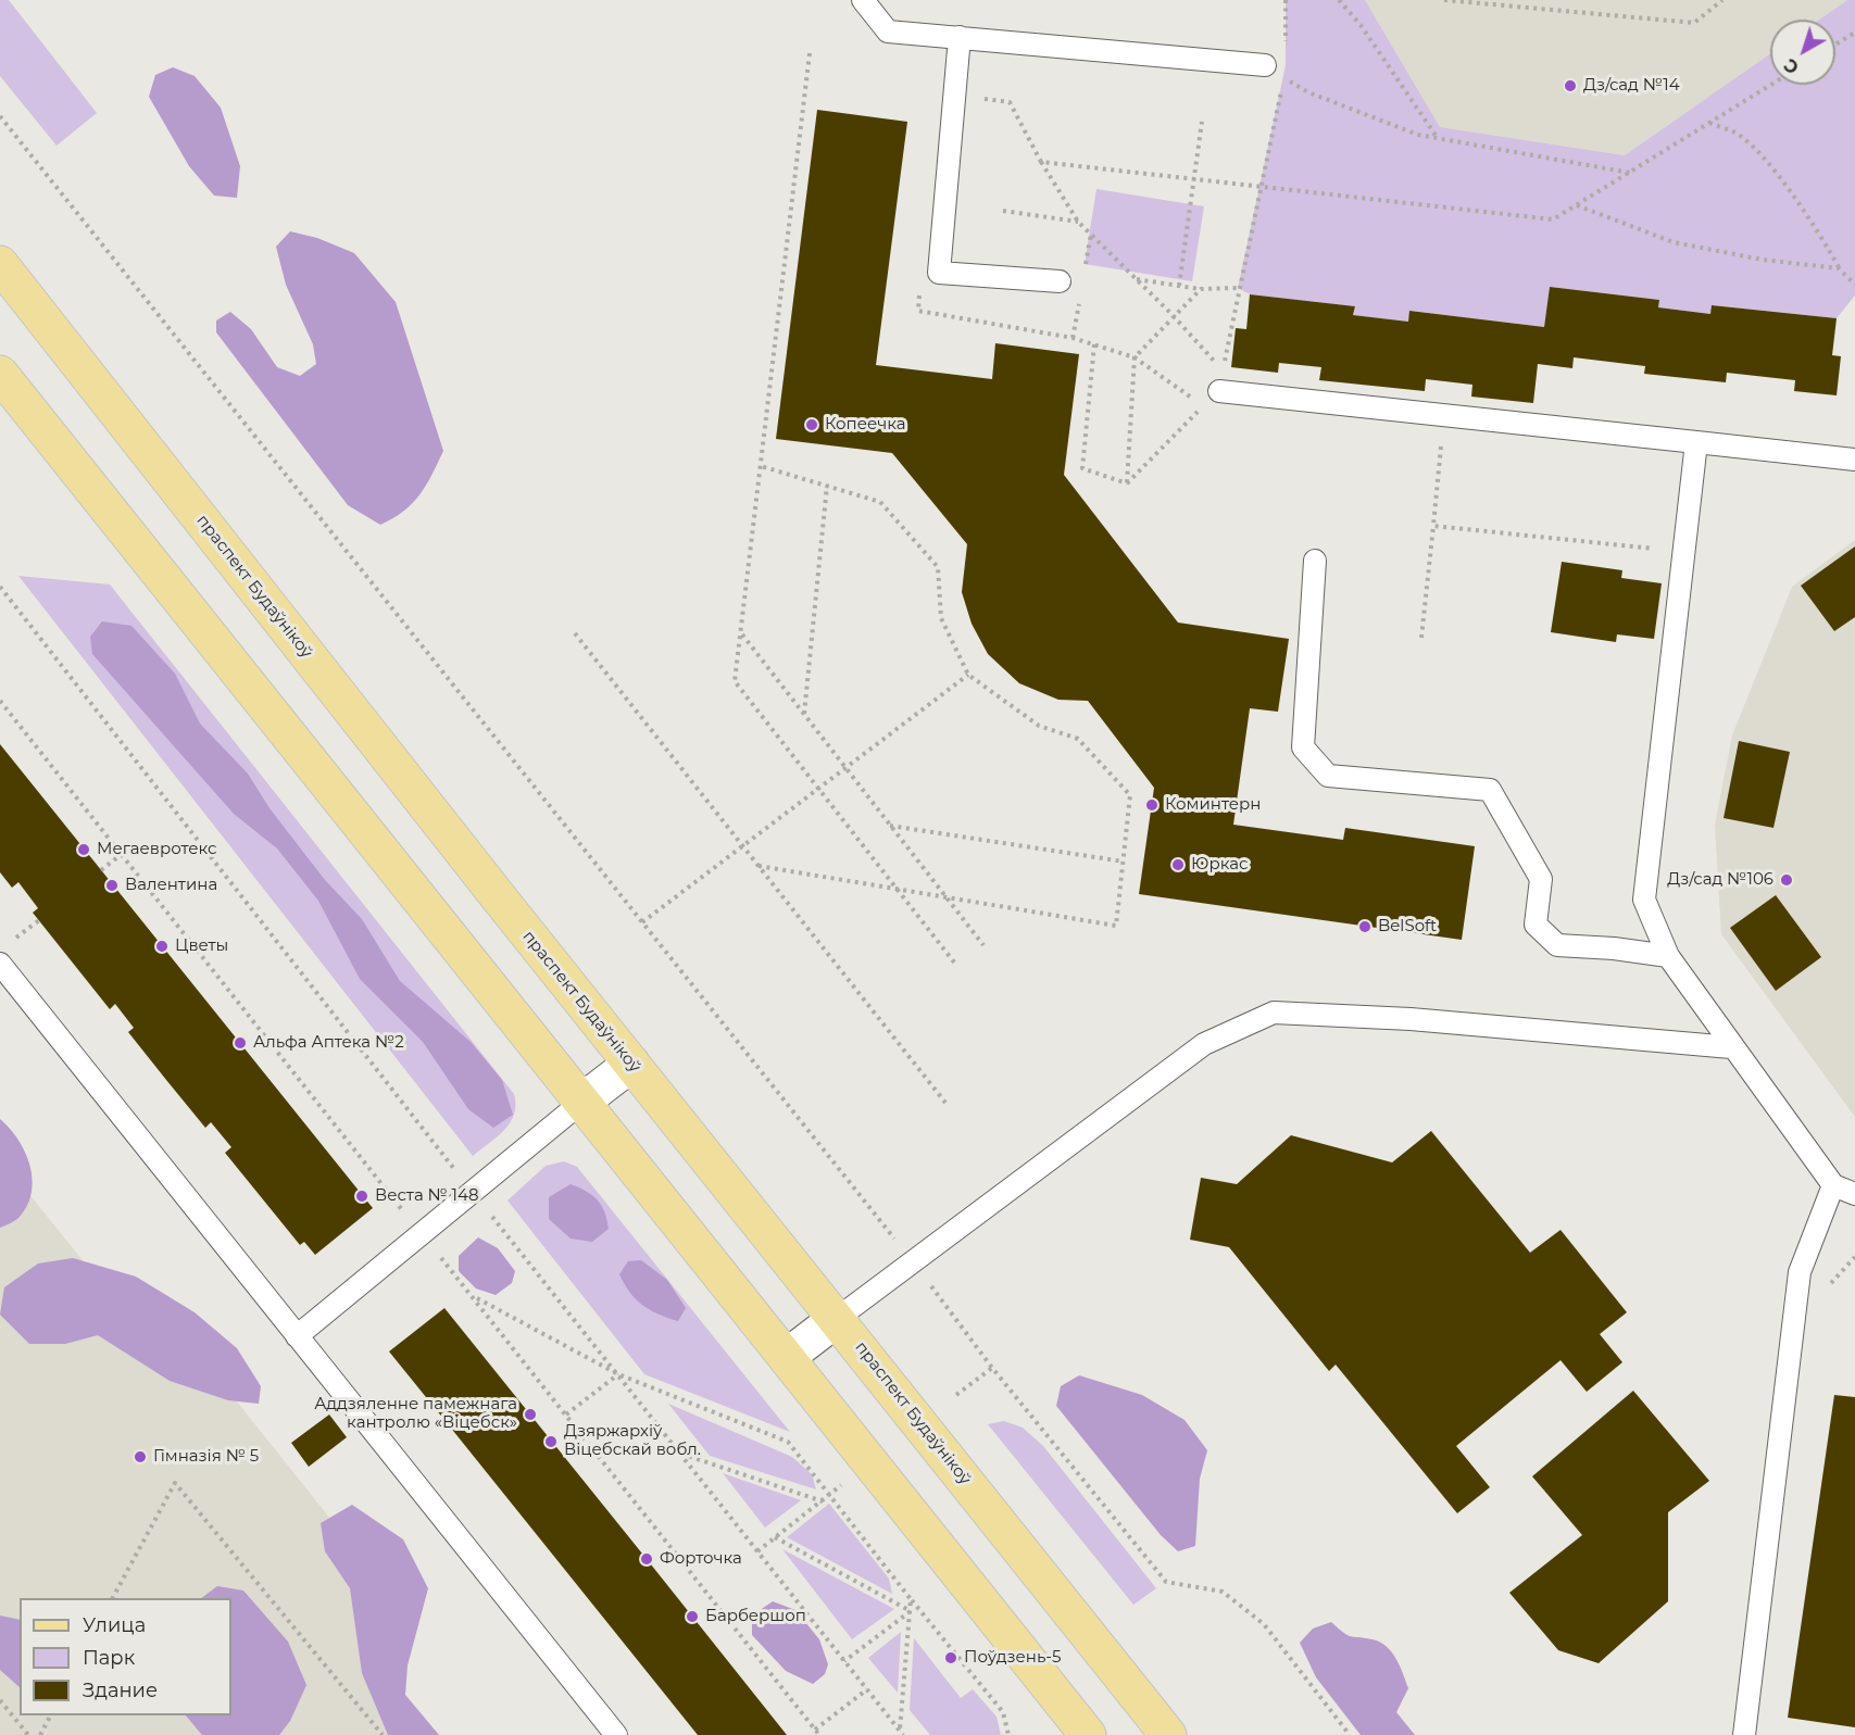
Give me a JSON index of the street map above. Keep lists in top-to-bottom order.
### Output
{
  "streets": {
    "main road": ["праспект Будаўнікоў"]
  },
  "places": [
    "Дз/сад №14",
    "Копеечка",
    "Коминтерн",
    "Мегаевротекс",
    "Юркас",
    "Дз/сад №106",
    "Валентина",
    "BelSoft",
    "Цветы",
    "Альфа Аптека №2",
    "Веста № 148",
    "Аддзяленне памежнага кантролю «Віцебск»",
    "Дзяржархіў Віцебскай вобл.",
    "Гімназія № 5",
    "Форточка",
    "Барбершоп",
    "Поўдзень-5"
  ],
  "legend": ["Улица", "Парк", "Здание"],
  "north": "bottom left"
}
